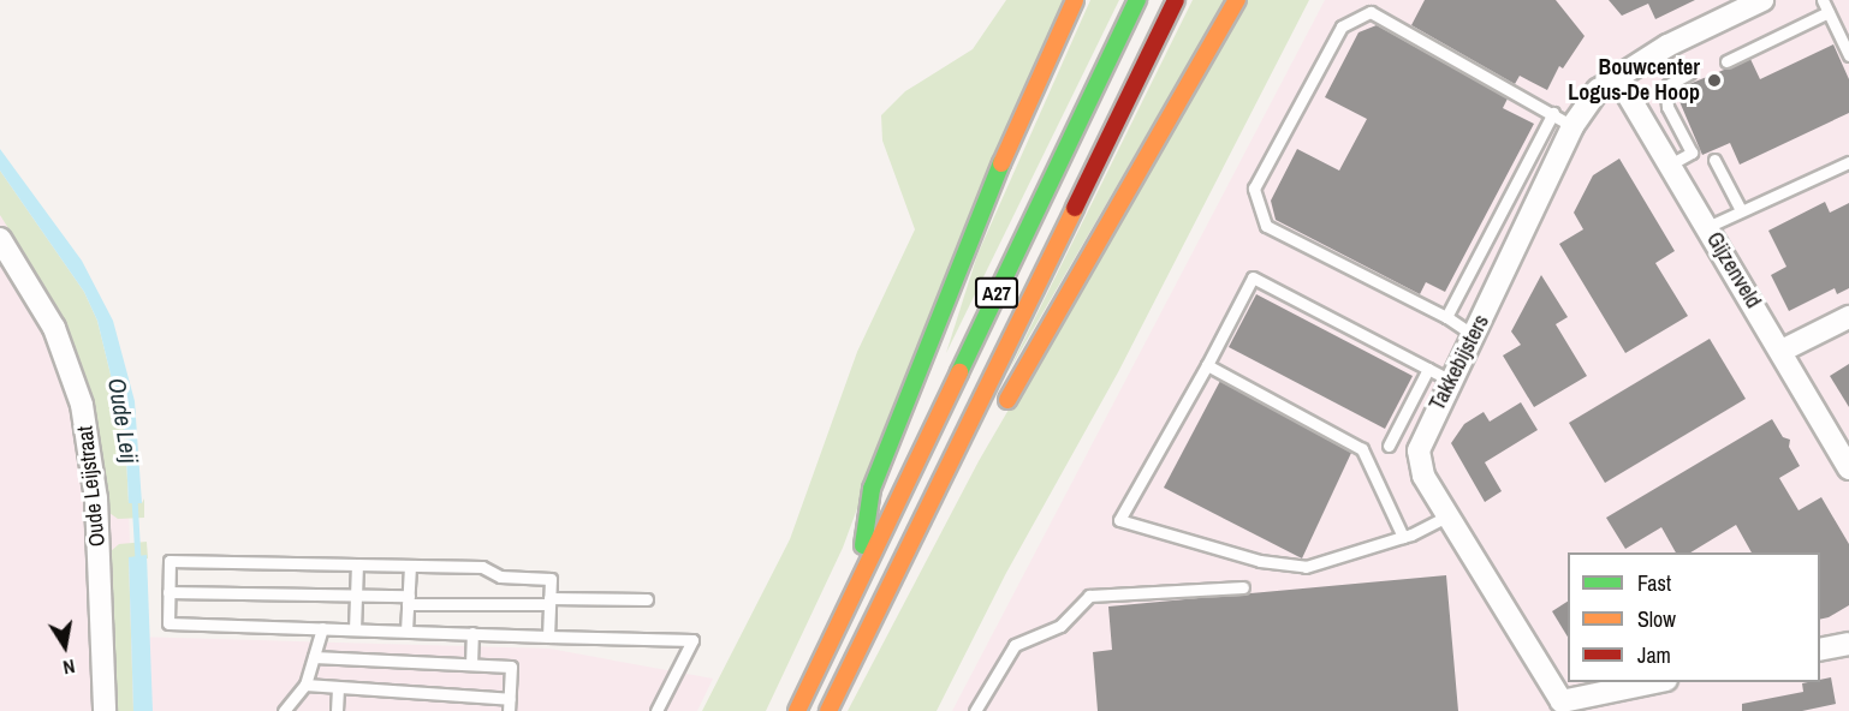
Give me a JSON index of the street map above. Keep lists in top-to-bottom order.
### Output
{
  "streets": {
    "highway": ["A27"],
    "street": ["Gijzenveld", "Takkebijsters", "Oude Leijstraat"]
  },
  "crossings": [
    ["Gijzenveld", "Takkebijsters"]
  ],
  "water": ["Oude Leij"],
  "places": ["Bouwcenter Logus-De Hoop"],
  "legend": ["Fast", "Slow", "Jam"],
  "north": "bottom"
}
